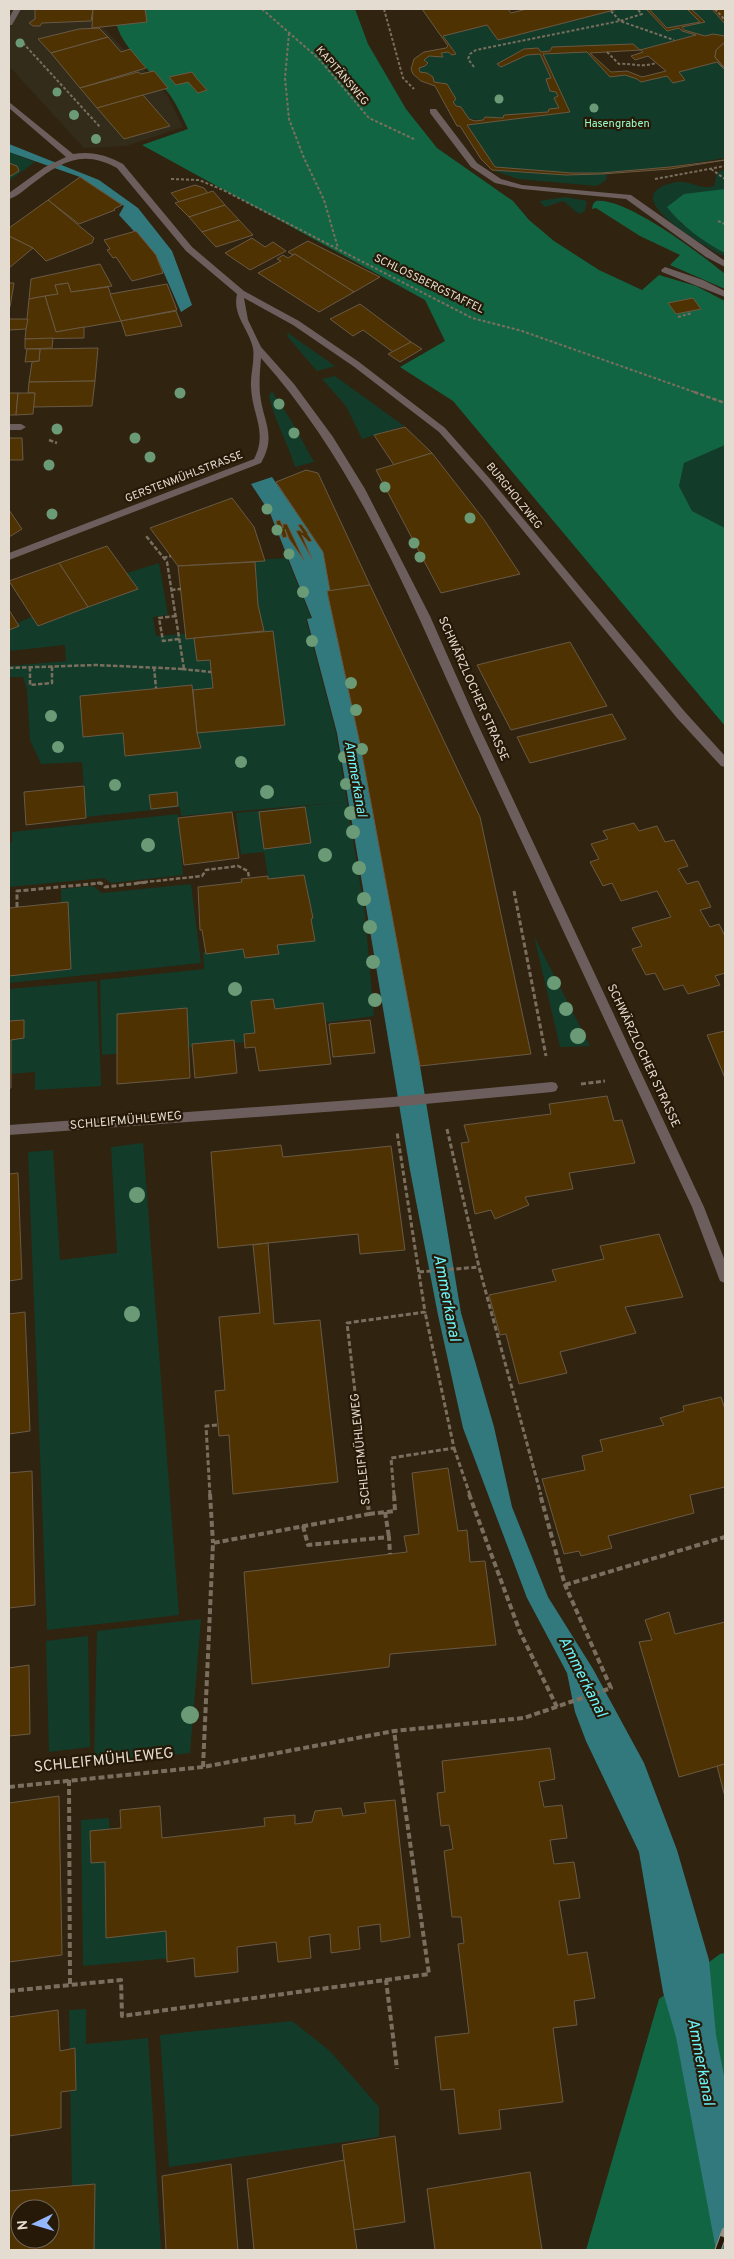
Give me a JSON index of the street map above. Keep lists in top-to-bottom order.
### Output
{
  "streets": {
    "street": [
      "GERSTENMÜHLSTRASSE",
      "BURGHOLZWEG",
      "SCHWÄRZLOCHER STRASSE",
      "SCHLEIFMÜHLEWEG"
    ],
    "path": ["KAPITÄNSWEG", "SCHLOSSBERGSTAFFEL"]
  },
  "crossings": [
    ["GERSTENMÜHLSTRASSE", "SCHWÄRZLOCHER STRASSE"],
    ["BURGHOLZWEG", "SCHWÄRZLOCHER STRASSE"]
  ],
  "water": ["Ammerkanal"],
  "parks": ["Hasengraben"],
  "north": "left"
}
